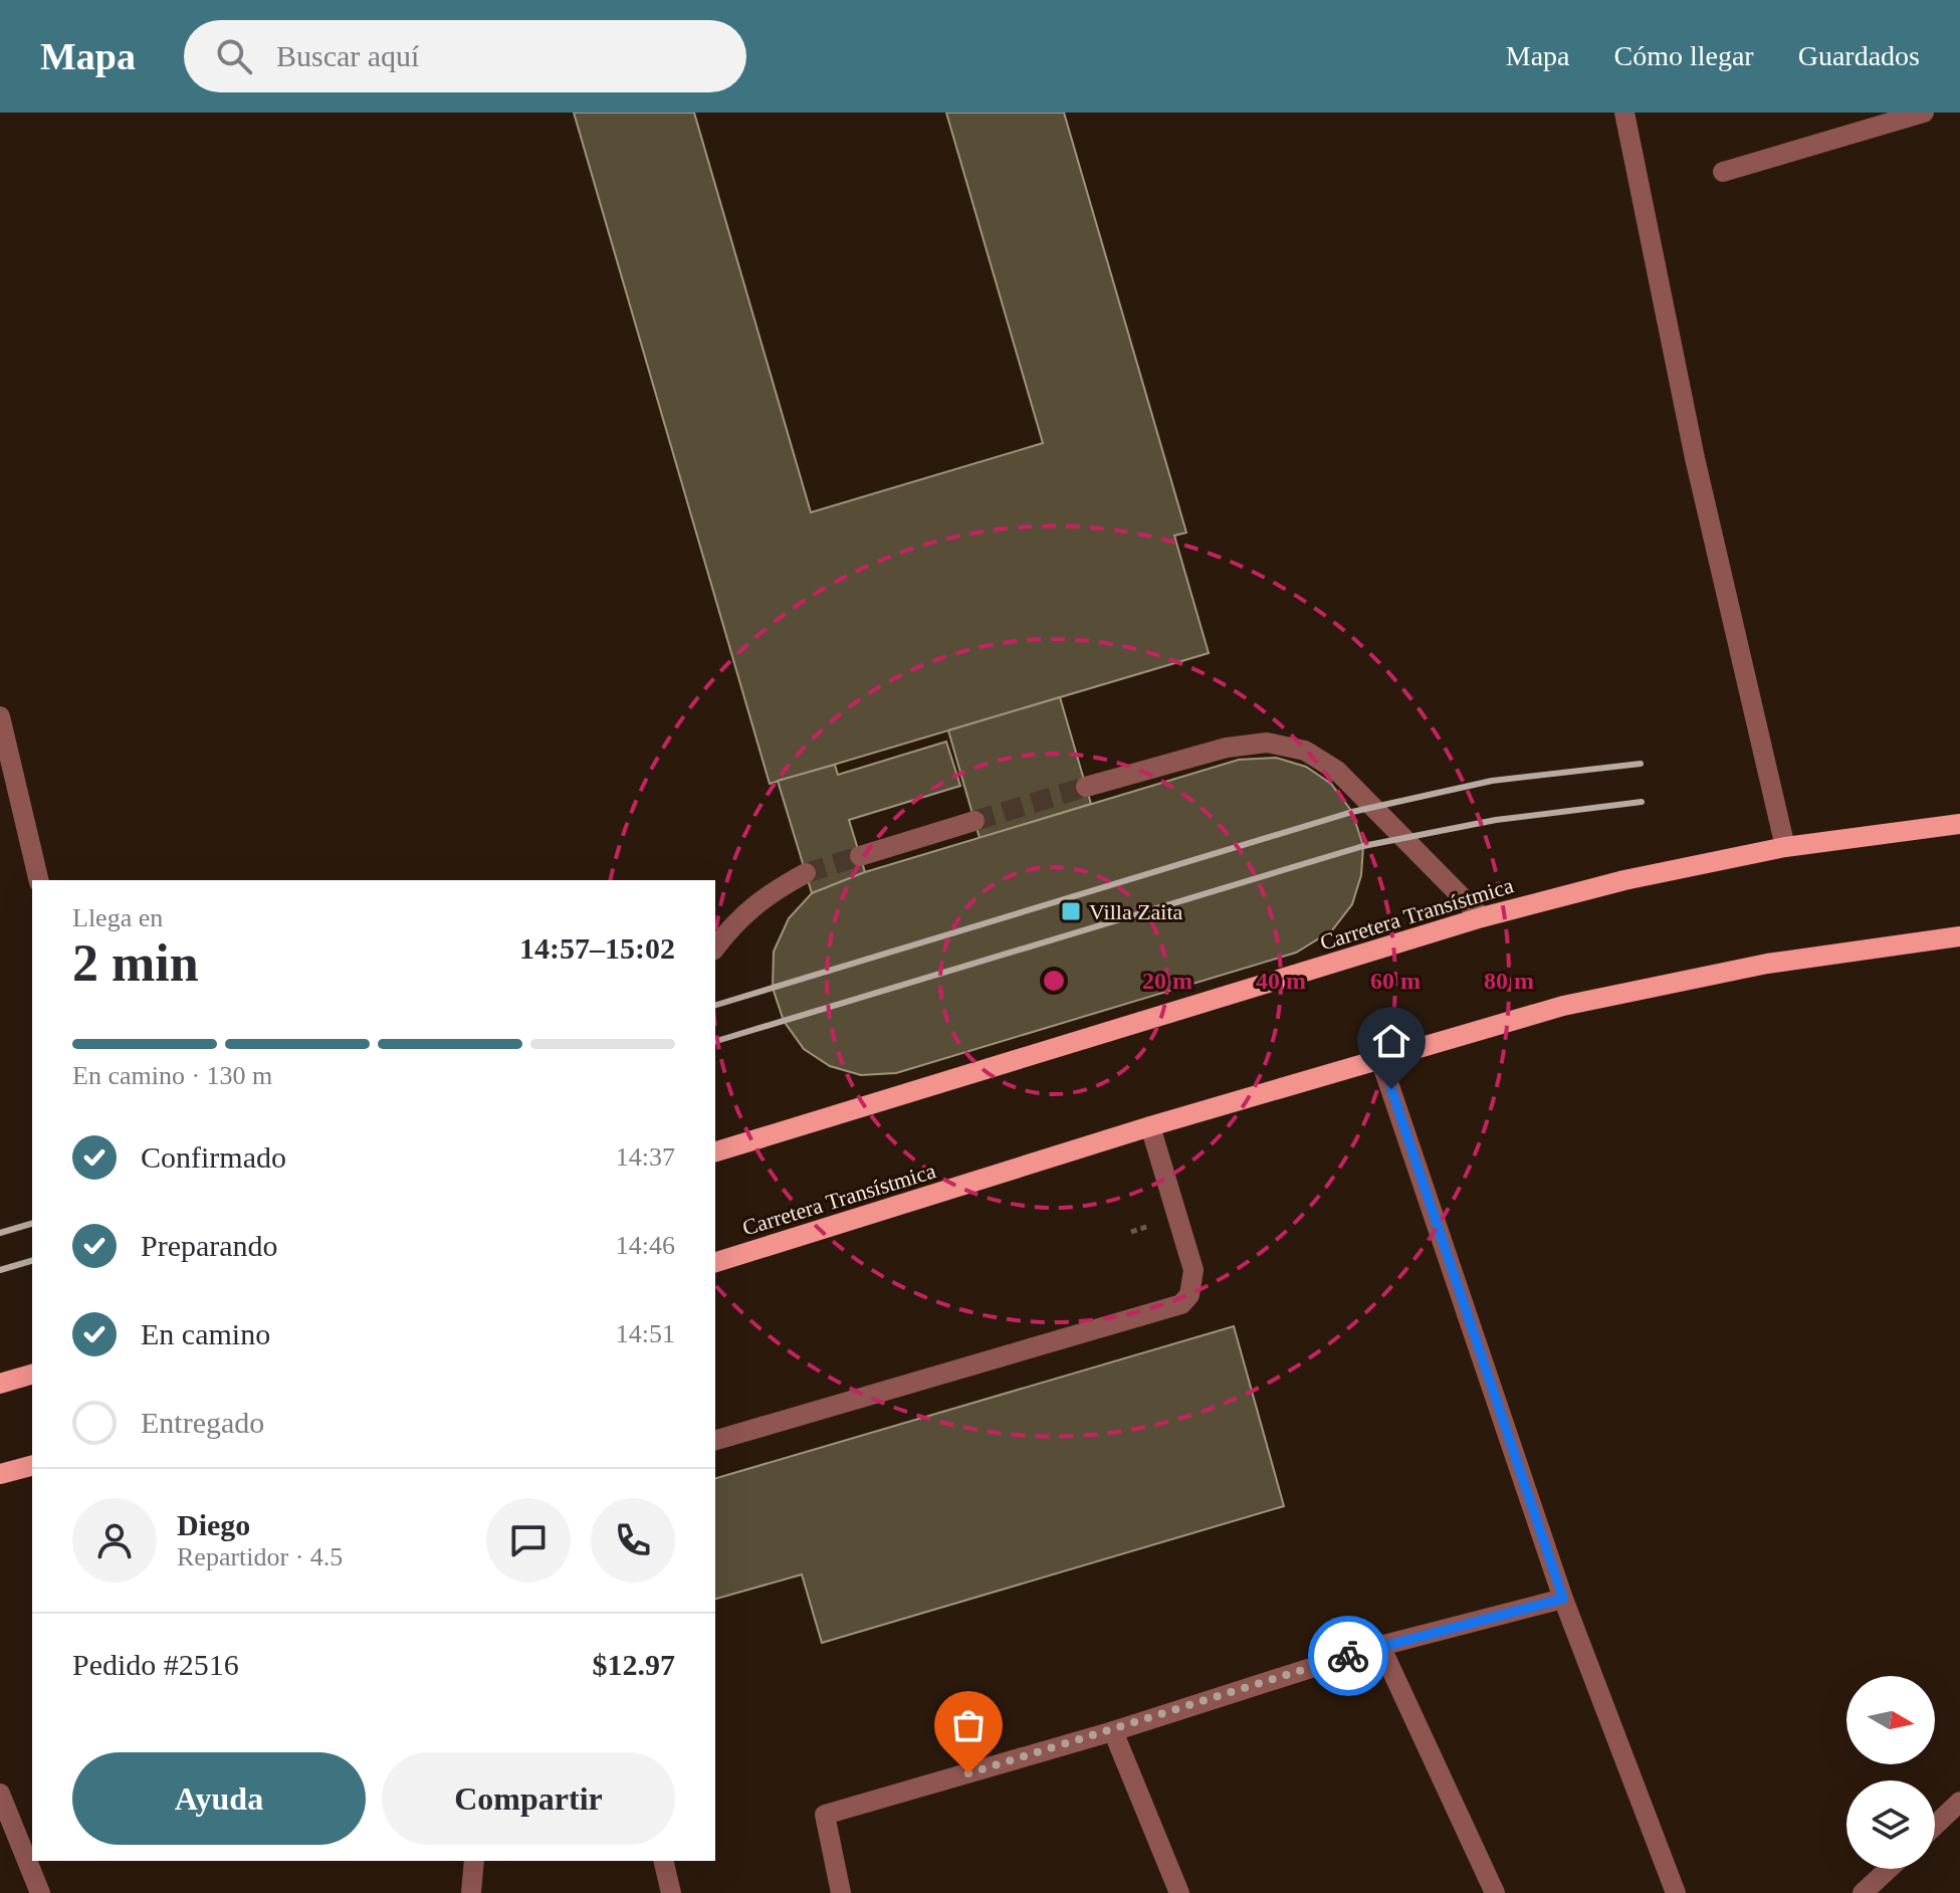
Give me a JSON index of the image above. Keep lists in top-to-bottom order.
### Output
{
  "streets": {
    "main road": ["Carretera Transístmica"]
  },
  "places": {
    "transit": ["Villa Zaita"]
  },
  "north": "right",
  "page": {
    "header": "Mapa",
    "search": "Buscar aquí",
    "nav": ["Mapa", "Cómo llegar", "Guardados"],
    "heading": ["2 min", "Llega en", "14:57–15:02"],
    "panel": [
      "Diego",
      "Repartidor · 4.5",
      "Pedido #2516",
      "$12.97"
    ],
    "bar": "En camino · 130 m",
    "list": [
      ["Confirmado", "14:37"],
      ["Preparando", "14:46"],
      ["En camino", "14:51"],
      "Entregado"
    ],
    "buttons": ["Ayuda", "Compartir"]
  },
  "rings": [
    "20 m",
    "40 m",
    "60 m",
    "80 m"
  ]
}
